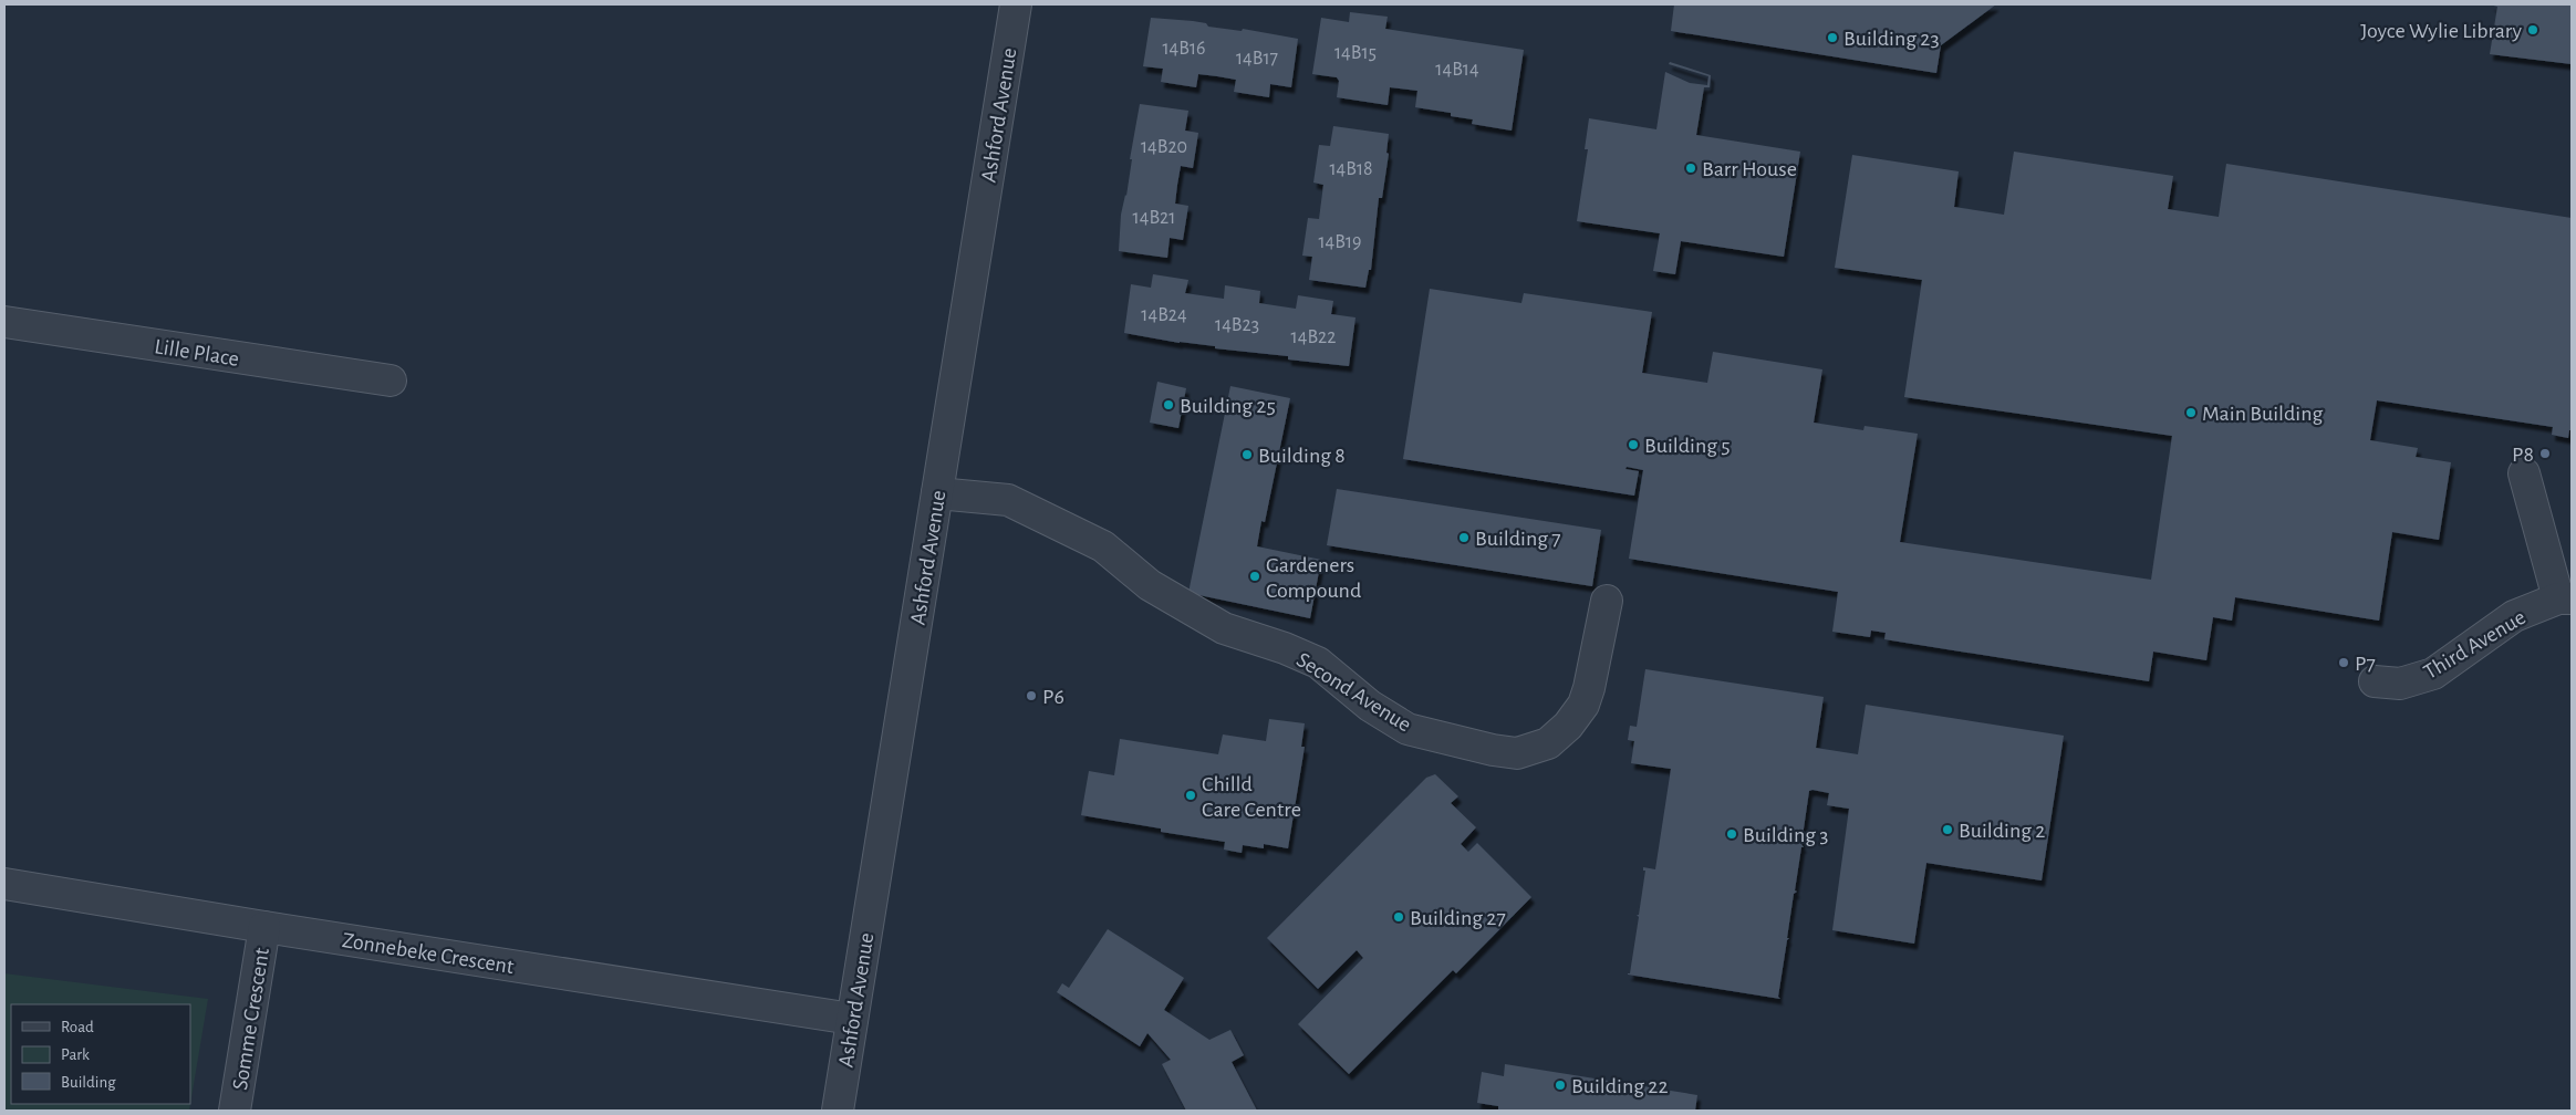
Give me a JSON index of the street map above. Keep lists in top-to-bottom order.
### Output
{
  "streets": {
    "street": [
      "Ashford Avenue",
      "Lille Place",
      "Third Avenue",
      "Second Avenue",
      "Zonnebeke Crescent",
      "Somme Crescent"
    ]
  },
  "crossings": [
    ["Ashford Avenue", "Second Avenue"],
    ["Ashford Avenue", "Zonnebeke Crescent"],
    ["Zonnebeke Crescent", "Somme Crescent"]
  ],
  "places": [
    "Joyce Wylie Library",
    "Building 23",
    "Barr House",
    "Building 25",
    "Main Building",
    "Building 5",
    "P8",
    "Building 8",
    "Building 7",
    "Gardeners Compound",
    "P7",
    "P6",
    "Chilld Care Centre",
    "Building 2",
    "Building 3",
    "Building 27",
    "Building 22"
  ],
  "house_numbers": [
    "14B16",
    "14B15",
    "14B17",
    "14B14",
    "14B20",
    "14B18",
    "14B21",
    "14B19",
    "14B24",
    "14B23",
    "14B22"
  ],
  "legend": ["Road", "Park", "Building"]
}
